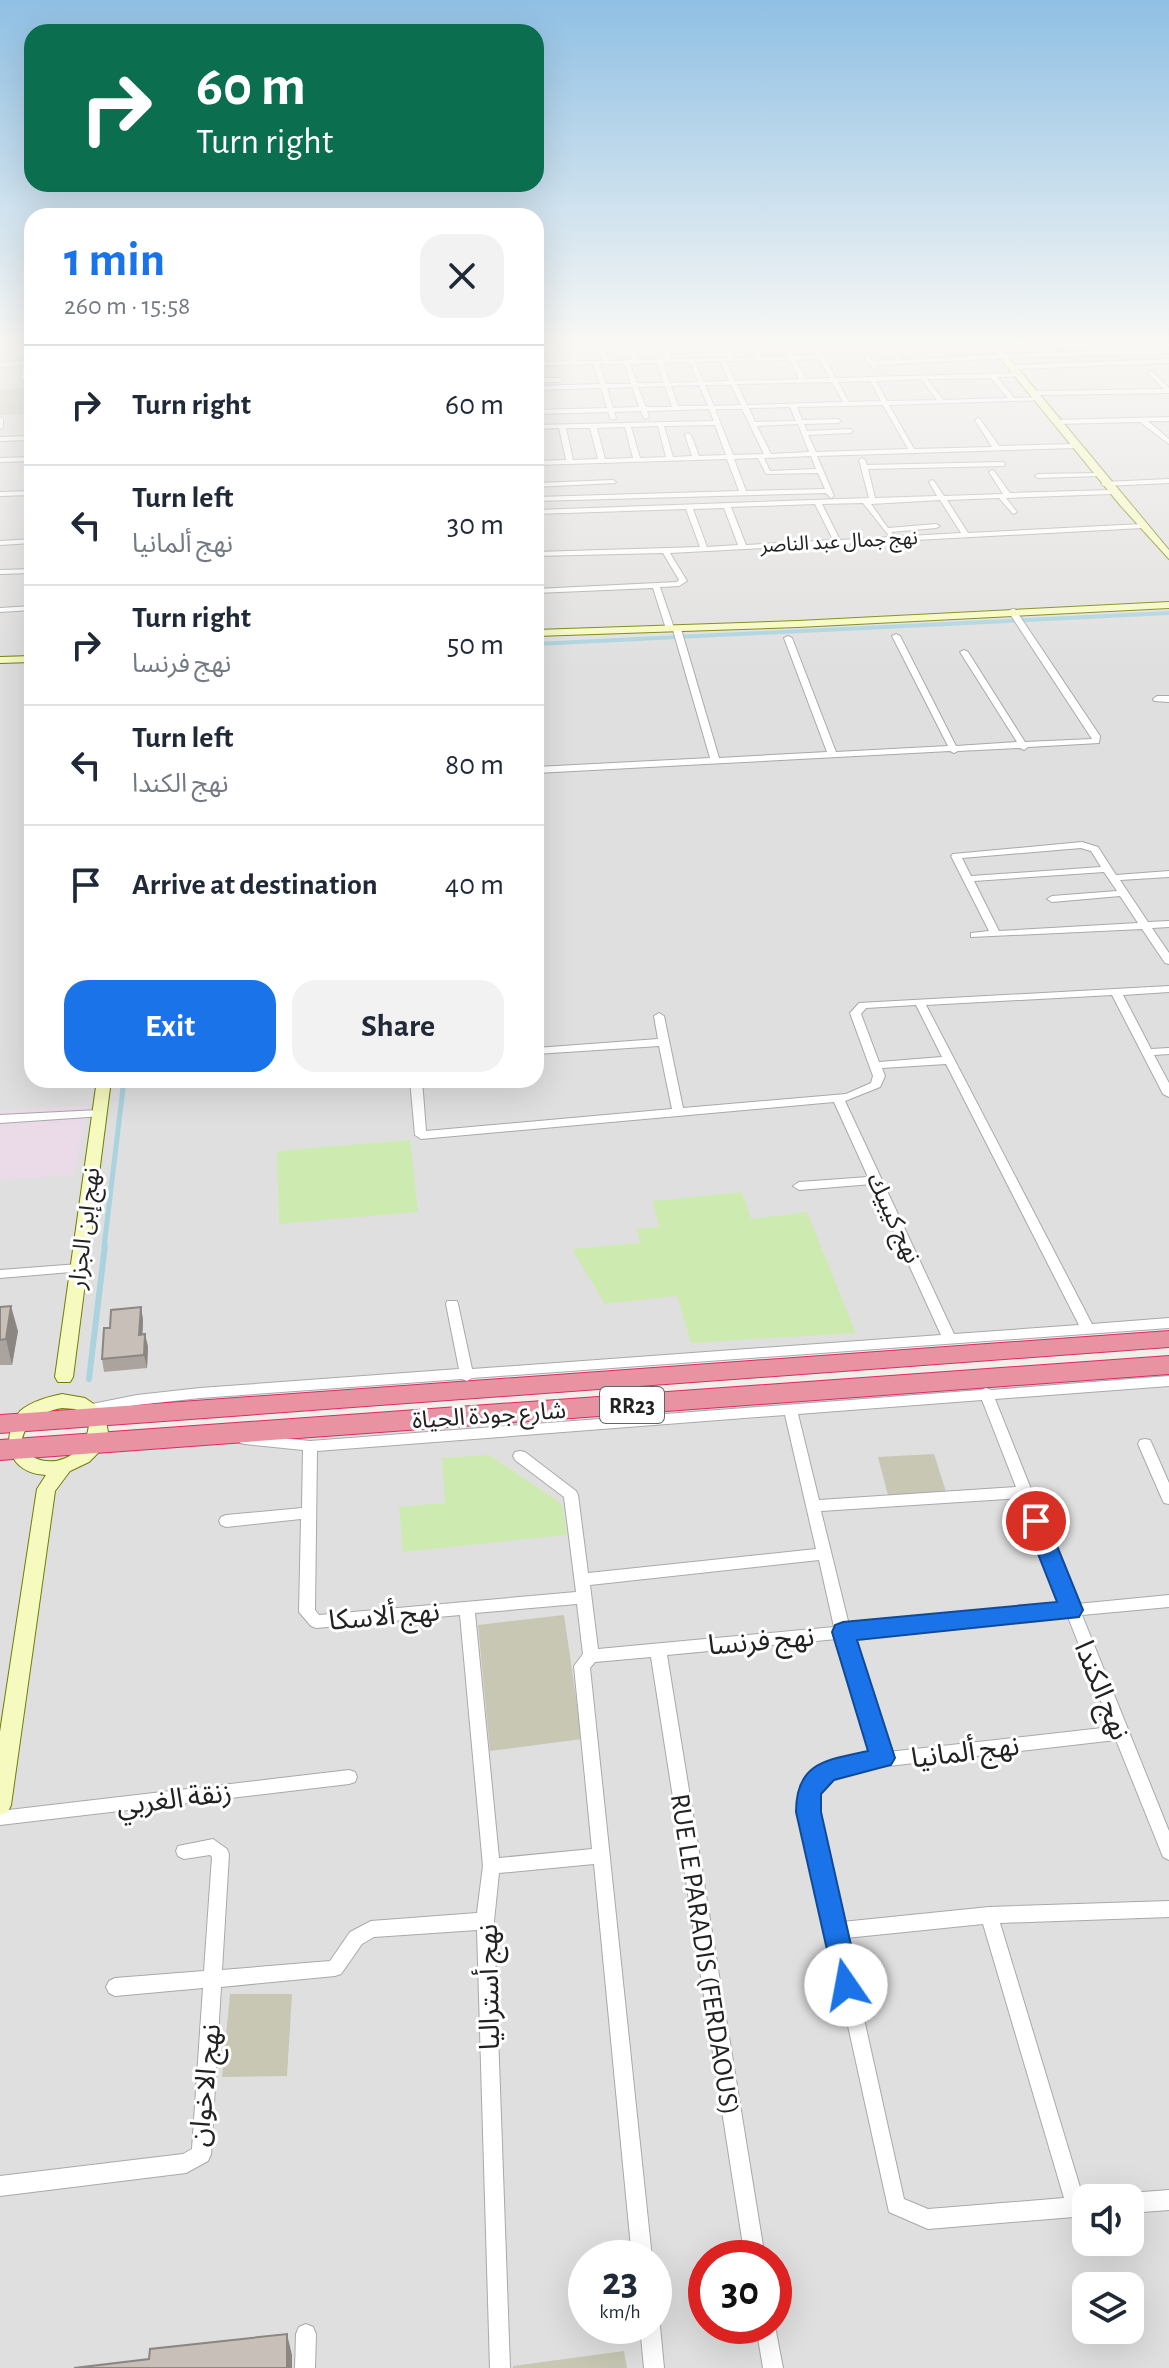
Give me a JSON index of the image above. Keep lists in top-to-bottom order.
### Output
{
  "streets": {
    "highway": ["RR23", "شارع جودة الحياة"],
    "street": [
      "نهج جمال عبد الناصر",
      "نهج كيبيك",
      "نهج إبن الجزار",
      "نهج ألاسكا",
      "نهج فرنسا",
      "نهج الكندا",
      "نهج ألمانيا",
      "زنقة الغربي",
      "RUE LE PARADIS (FERDAOUS)",
      "نهج أستراليا",
      "نهج الاخوان"
    ]
  },
  "crossings": [
    ["نهج ألاسكا", "نهج ألمانيا"],
    ["نهج ألاسكا", "نهج أستراليا"],
    ["نهج فرنسا", "نهج الكندا"],
    ["نهج فرنسا", "نهج ألمانيا"],
    ["نهج فرنسا", "RUE LE PARADIS (FERDAOUS)"],
    ["نهج الكندا", "نهج ألمانيا"]
  ],
  "page": {
    "turn": ["60 m", "Turn right"],
    "heading": ["1 min", "260 m · 15:58"],
    "list": [
      {
        "name": "Turn right",
        "value": "60 m"
      },
      {
        "name": "Turn left",
        "note": "نهج ألمانيا",
        "value": "30 m"
      },
      {
        "name": "Turn right",
        "note": "نهج فرنسا",
        "value": "50 m"
      },
      {
        "name": "Turn left",
        "note": "نهج الكندا",
        "value": "80 m"
      },
      {
        "name": "Arrive at destination",
        "value": "40 m"
      }
    ],
    "buttons": ["Exit", "Share"],
    "speed": "23 km/h",
    "limit": "30"
  }
}
